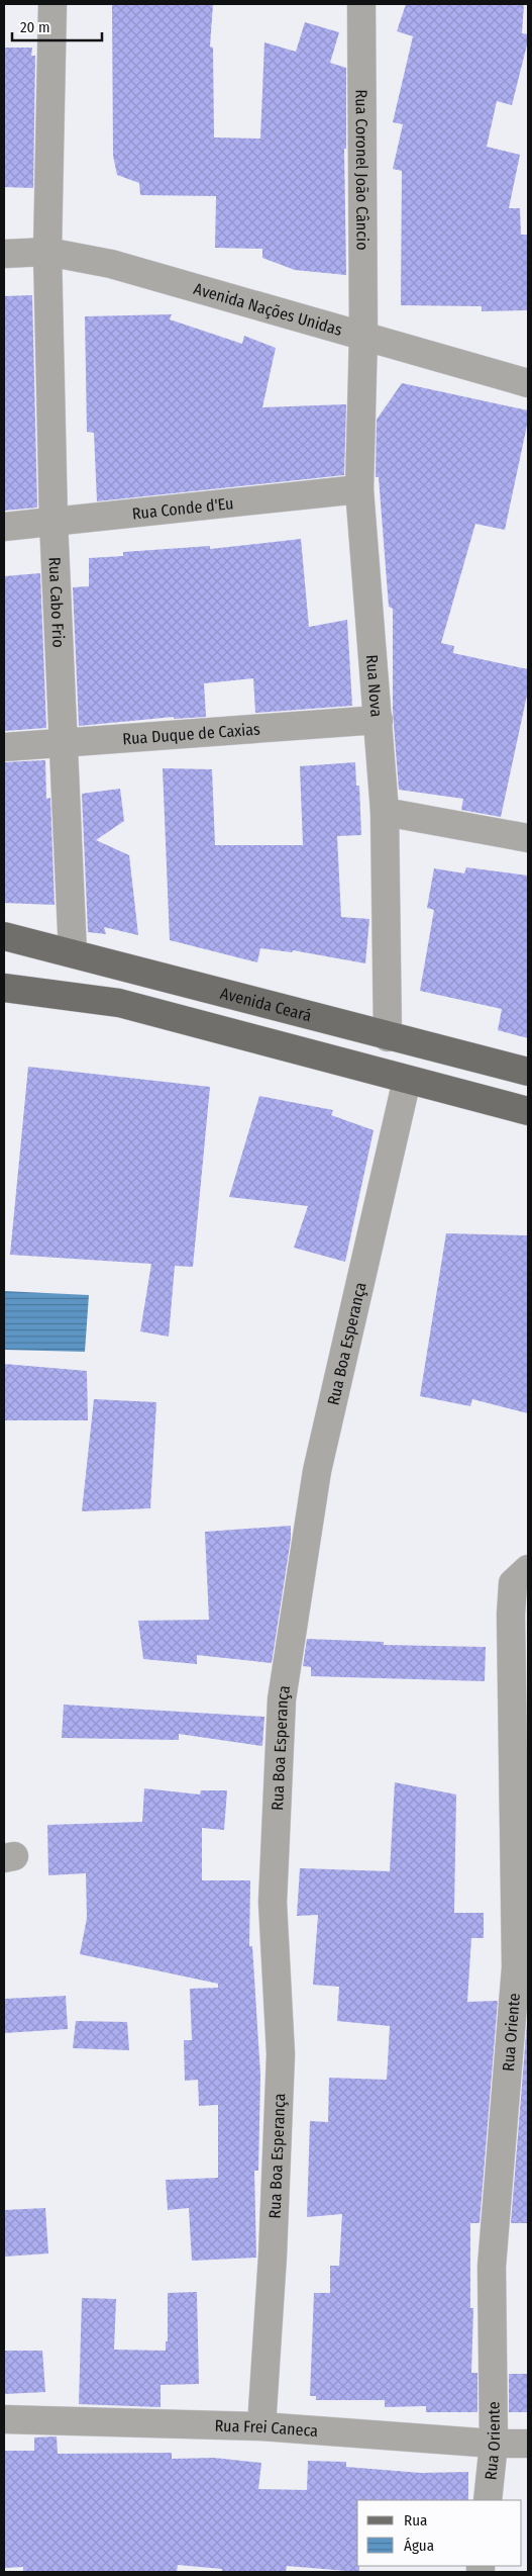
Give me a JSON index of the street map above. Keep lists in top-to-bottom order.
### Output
{
  "streets": {
    "main road": ["Avenida Ceará"],
    "street": [
      "Rua Coronel João Câncio",
      "Avenida Nações Unidas",
      "Rua Conde d'Eu",
      "Rua Cabo Frio",
      "Rua Nova",
      "Rua Duque de Caxias",
      "Rua Boa Esperança",
      "Rua Oriente",
      "Rua Frei Caneca"
    ]
  },
  "crossings": [
    ["Rua Coronel João Câncio", "Avenida Nações Unidas"],
    ["Rua Coronel João Câncio", "Rua Nova"],
    ["Avenida Nações Unidas", "Rua Cabo Frio"],
    ["Avenida Nações Unidas", "Rua Nova"],
    ["Rua Conde d'Eu", "Rua Cabo Frio"],
    ["Rua Conde d'Eu", "Rua Nova"],
    ["Rua Cabo Frio", "Rua Duque de Caxias"],
    ["Rua Cabo Frio", "Avenida Ceará"],
    ["Rua Nova", "Rua Duque de Caxias"],
    ["Rua Nova", "Avenida Ceará"],
    ["Rua Boa Esperança", "Rua Frei Caneca"],
    ["Rua Oriente", "Rua Frei Caneca"]
  ],
  "legend": ["Rua", "Água"],
  "scale_bar": "20 m"
}
